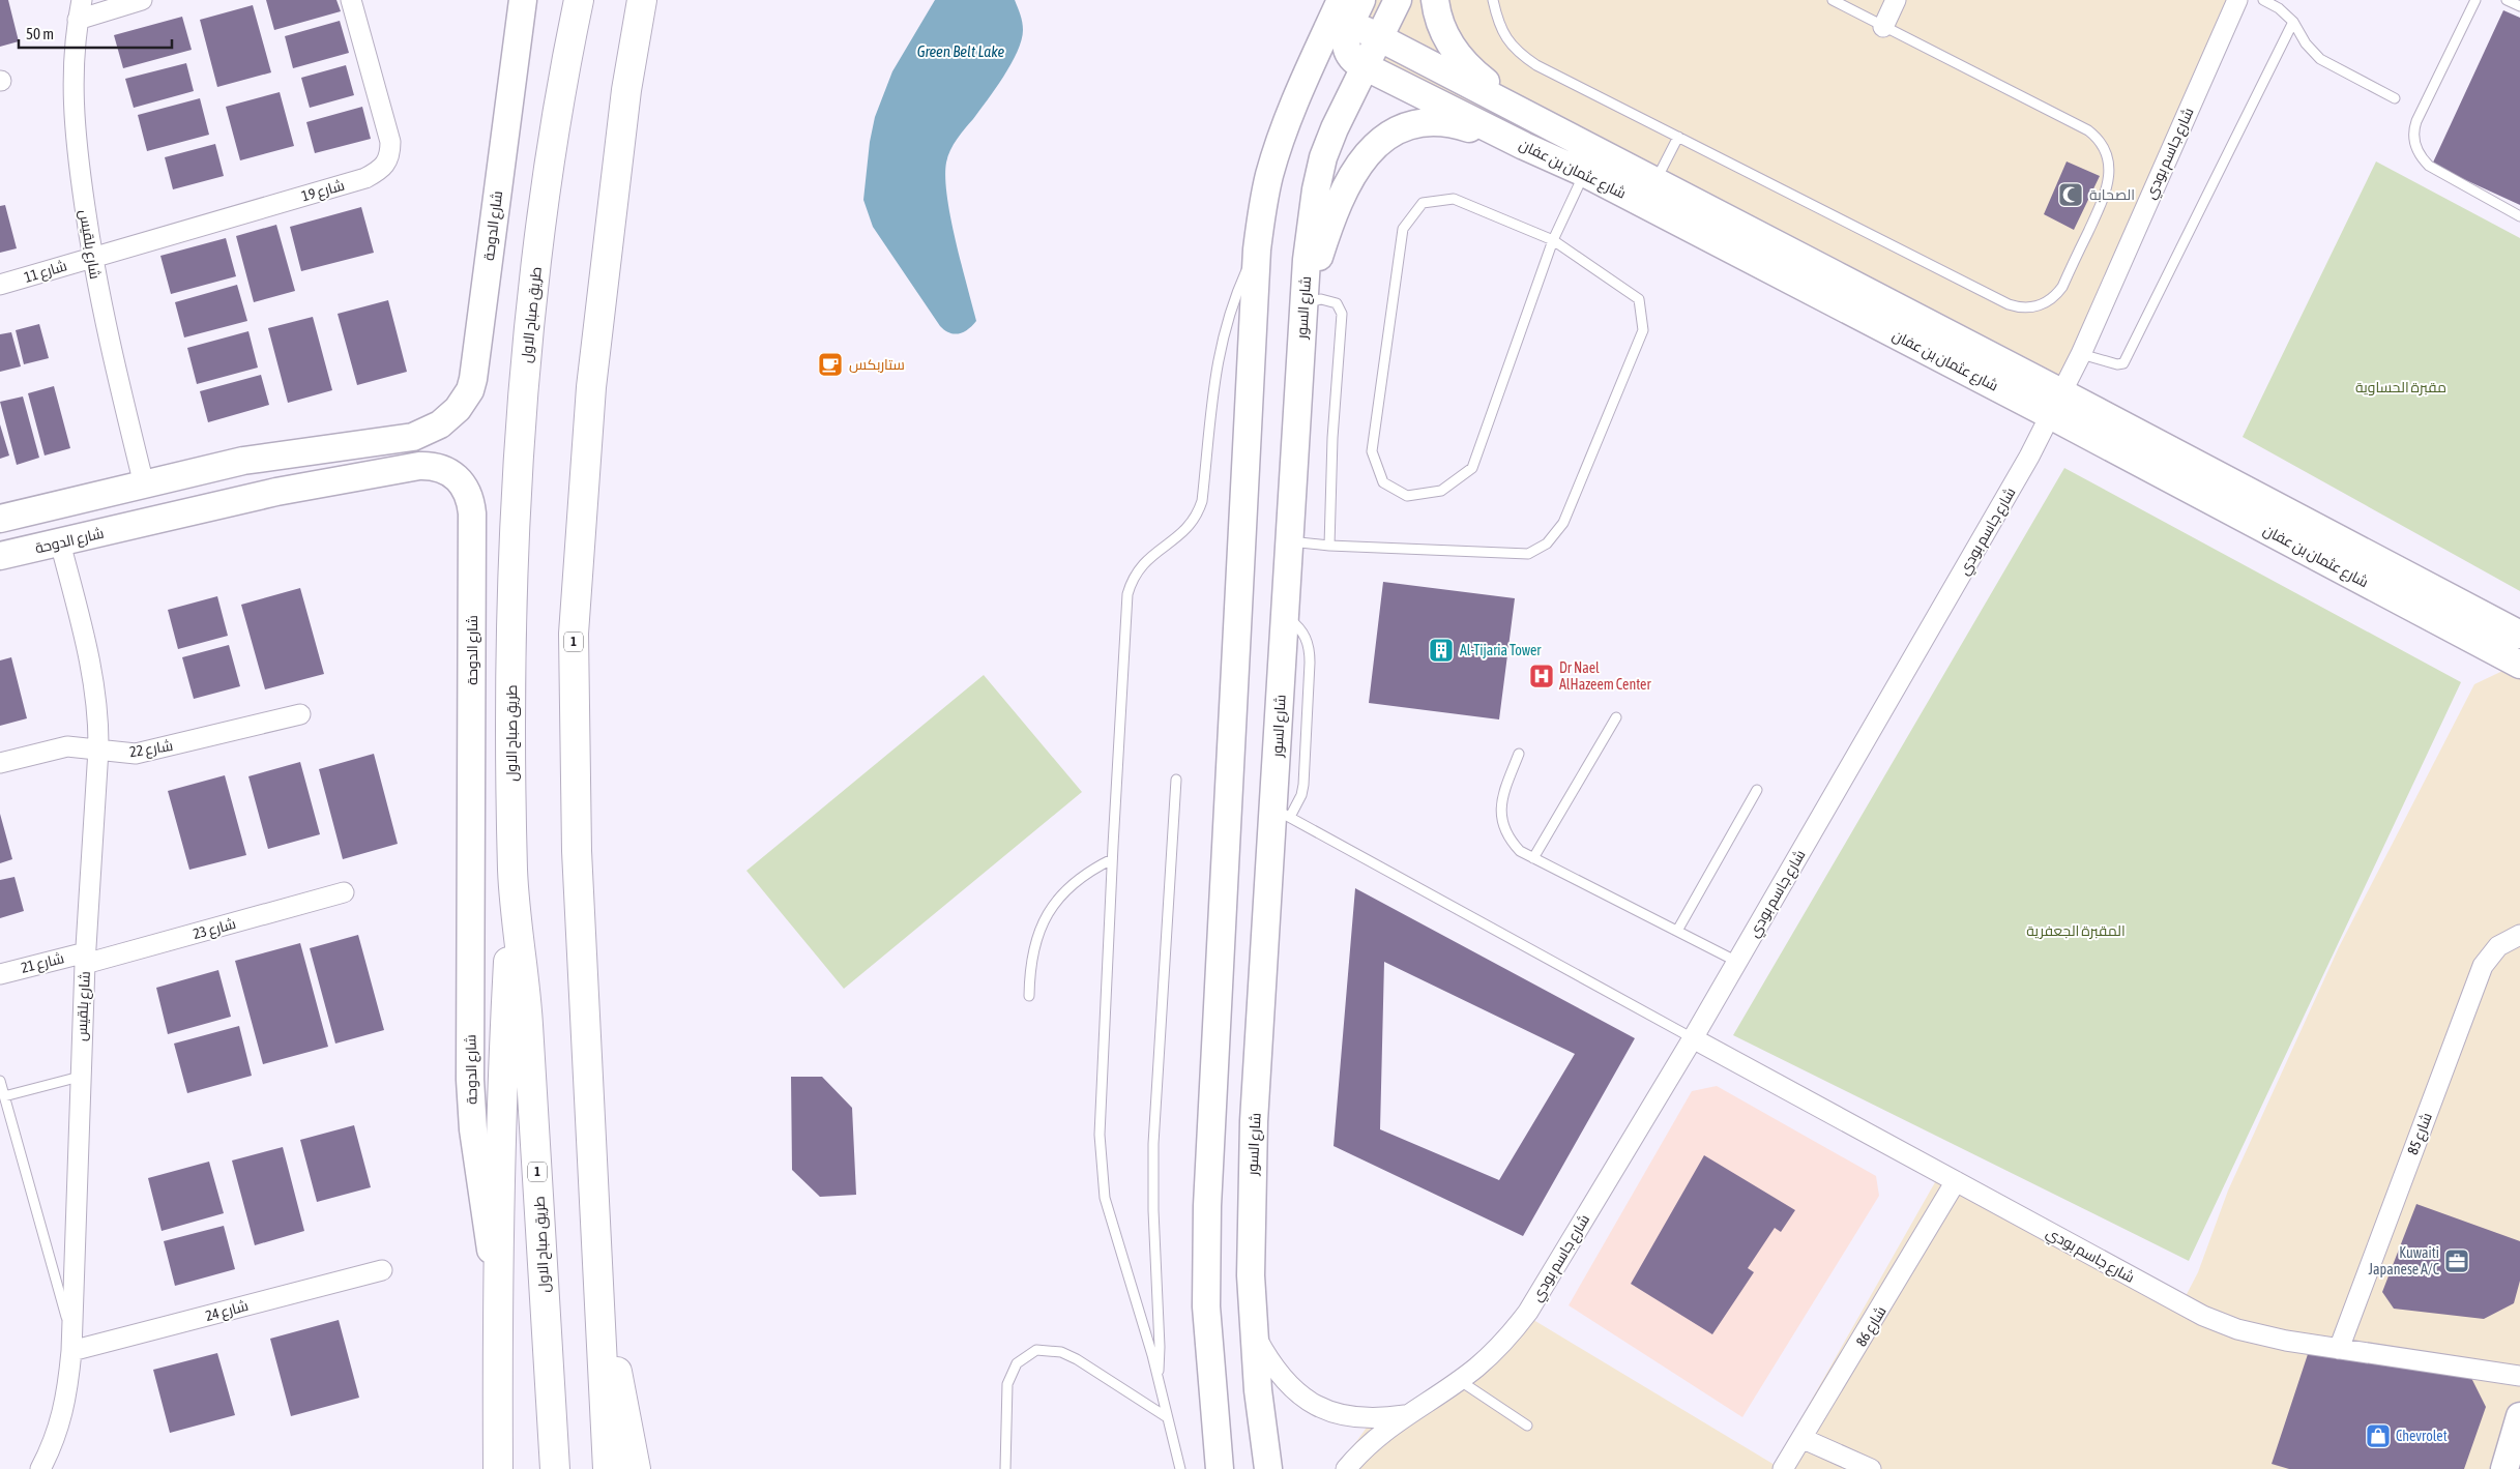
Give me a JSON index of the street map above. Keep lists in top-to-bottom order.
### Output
{
  "streets": {
    "highway": ["طريق صباح الاول", "1"],
    "street": [
      "شارع جاسم بودي",
      "شارع عثمان بن عفان",
      "شارع 19",
      "شارع الدوحة",
      "شارع بلقيس",
      "شارع 11",
      "شارع السور",
      "شارع 22",
      "شارع 23",
      "شارع 21",
      "شارع 85",
      "شارع 24",
      "شارع 86"
    ]
  },
  "crossings": [
    ["شارع جاسم بودي", "شارع عثمان بن عفان"],
    ["شارع جاسم بودي", "شارع السور"],
    ["شارع جاسم بودي", "شارع 85"],
    ["شارع جاسم بودي", "شارع 86"],
    ["شارع عثمان بن عفان", "شارع السور"],
    ["شارع 19", "شارع بلقيس"],
    ["شارع 19", "شارع 11"],
    ["شارع الدوحة", "شارع بلقيس"],
    ["شارع بلقيس", "شارع 11"],
    ["شارع بلقيس", "شارع 22"],
    ["شارع بلقيس", "شارع 23"],
    ["شارع بلقيس", "شارع 21"],
    ["شارع بلقيس", "شارع 24"],
    ["شارع 23", "شارع 21"]
  ],
  "water": ["Green Belt Lake"],
  "parks": ["مقبرة الحساوية", "المقبرة الجعفرية"],
  "places": {
    "mosque": ["الصحابة"],
    "cafe": ["ستاربكس"],
    "building": ["Al-Tijaria Tower"],
    "hospital": ["Dr Nael AlHazeem Center"],
    "office": ["Kuwaiti Japanese A/C"],
    "shop": ["Chevrolet"]
  },
  "scale_bar": "50 m"
}
